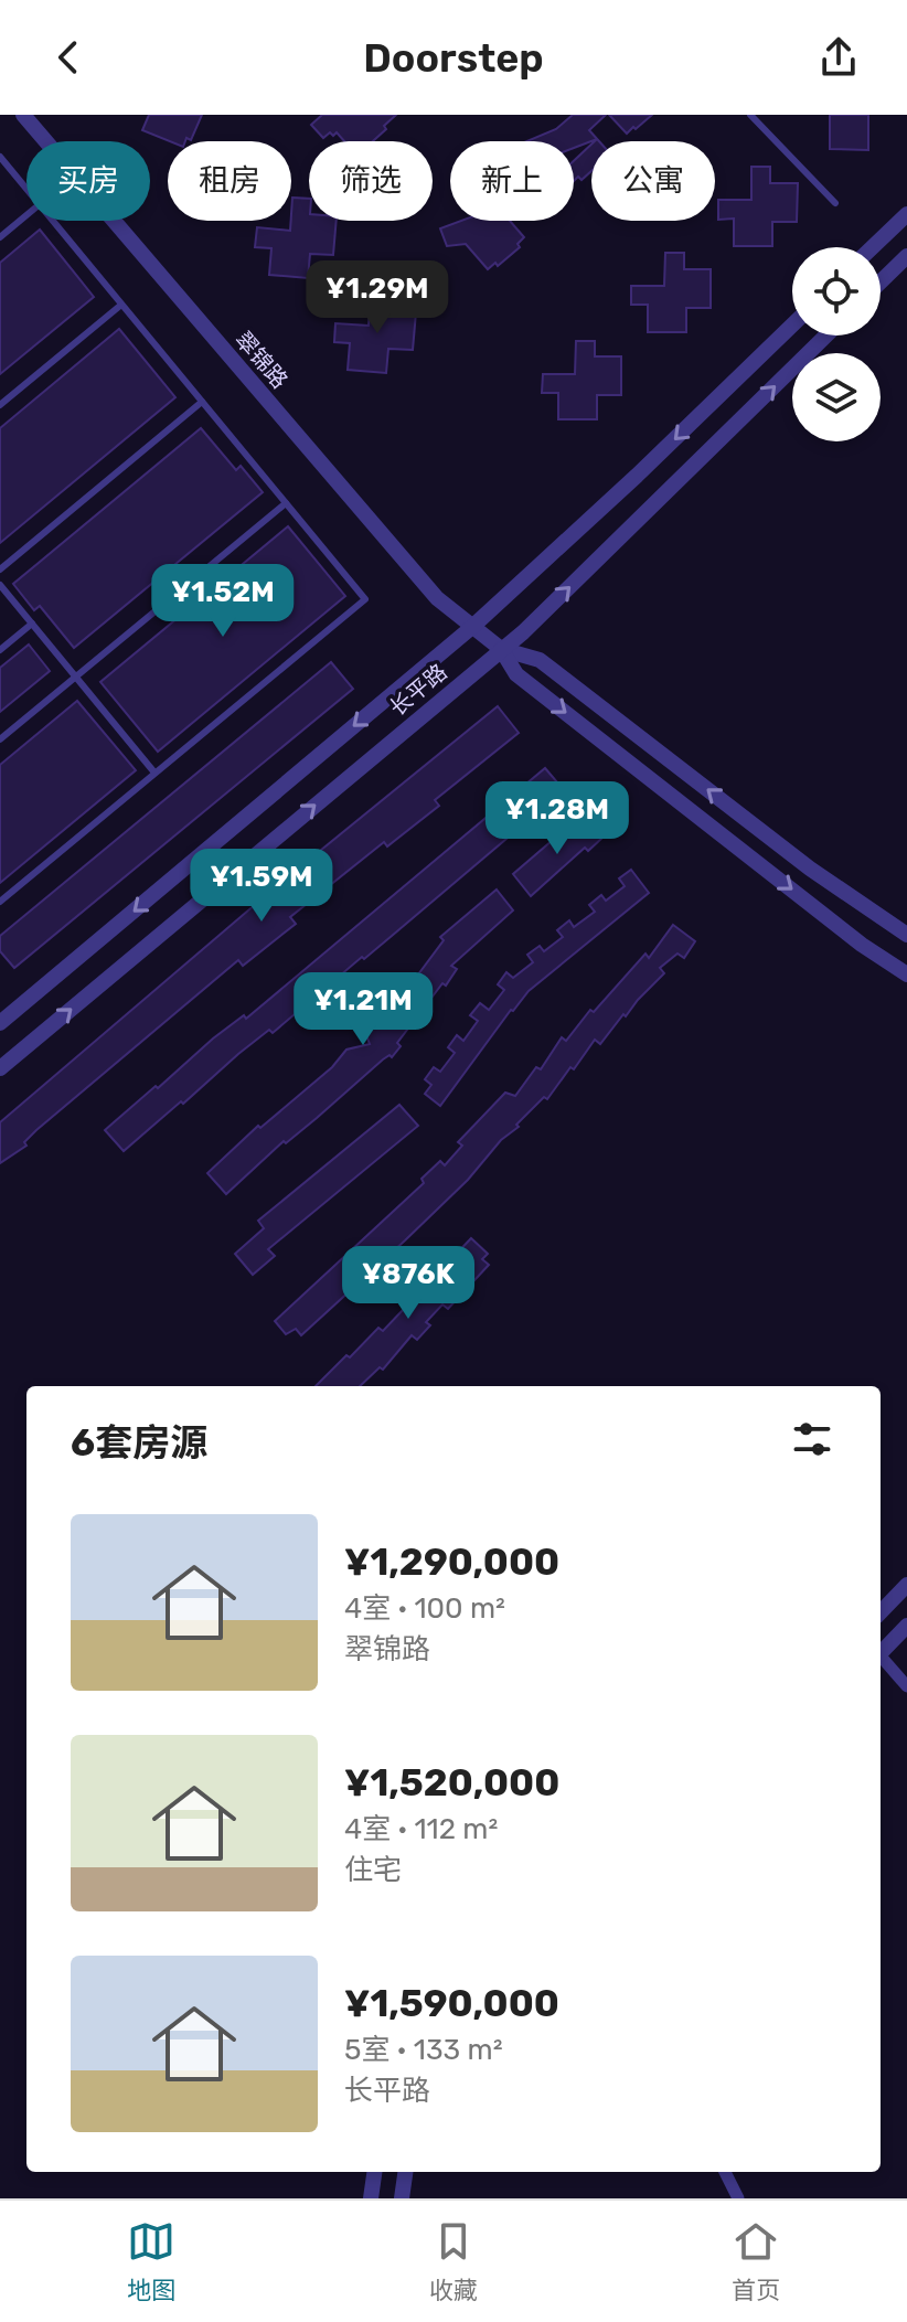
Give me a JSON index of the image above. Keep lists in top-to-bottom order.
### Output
{
  "streets": {
    "street": ["翠锦路", "长平路"]
  },
  "crossings": [
    ["翠锦路", "长平路"]
  ],
  "page": {
    "header": "Doorstep",
    "chip": [
      "买房",
      "租房",
      "筛选",
      "新上",
      "公寓"
    ],
    "price": [
      "¥1.29M",
      "¥1.52M",
      "¥1.28M",
      "¥1.59M",
      "¥1.21M",
      "¥876K"
    ],
    "heading": "6套房源",
    "list": [
      {
        "name": "¥1,290,000",
        "note": "4室 · 100 m² · 翠锦路"
      },
      {
        "name": "¥1,520,000",
        "note": "4室 · 112 m² · 住宅"
      },
      {
        "name": "¥1,590,000",
        "note": "5室 · 133 m² · 长平路"
      }
    ],
    "tabs": ["地图", "收藏", "首页"]
  }
}
